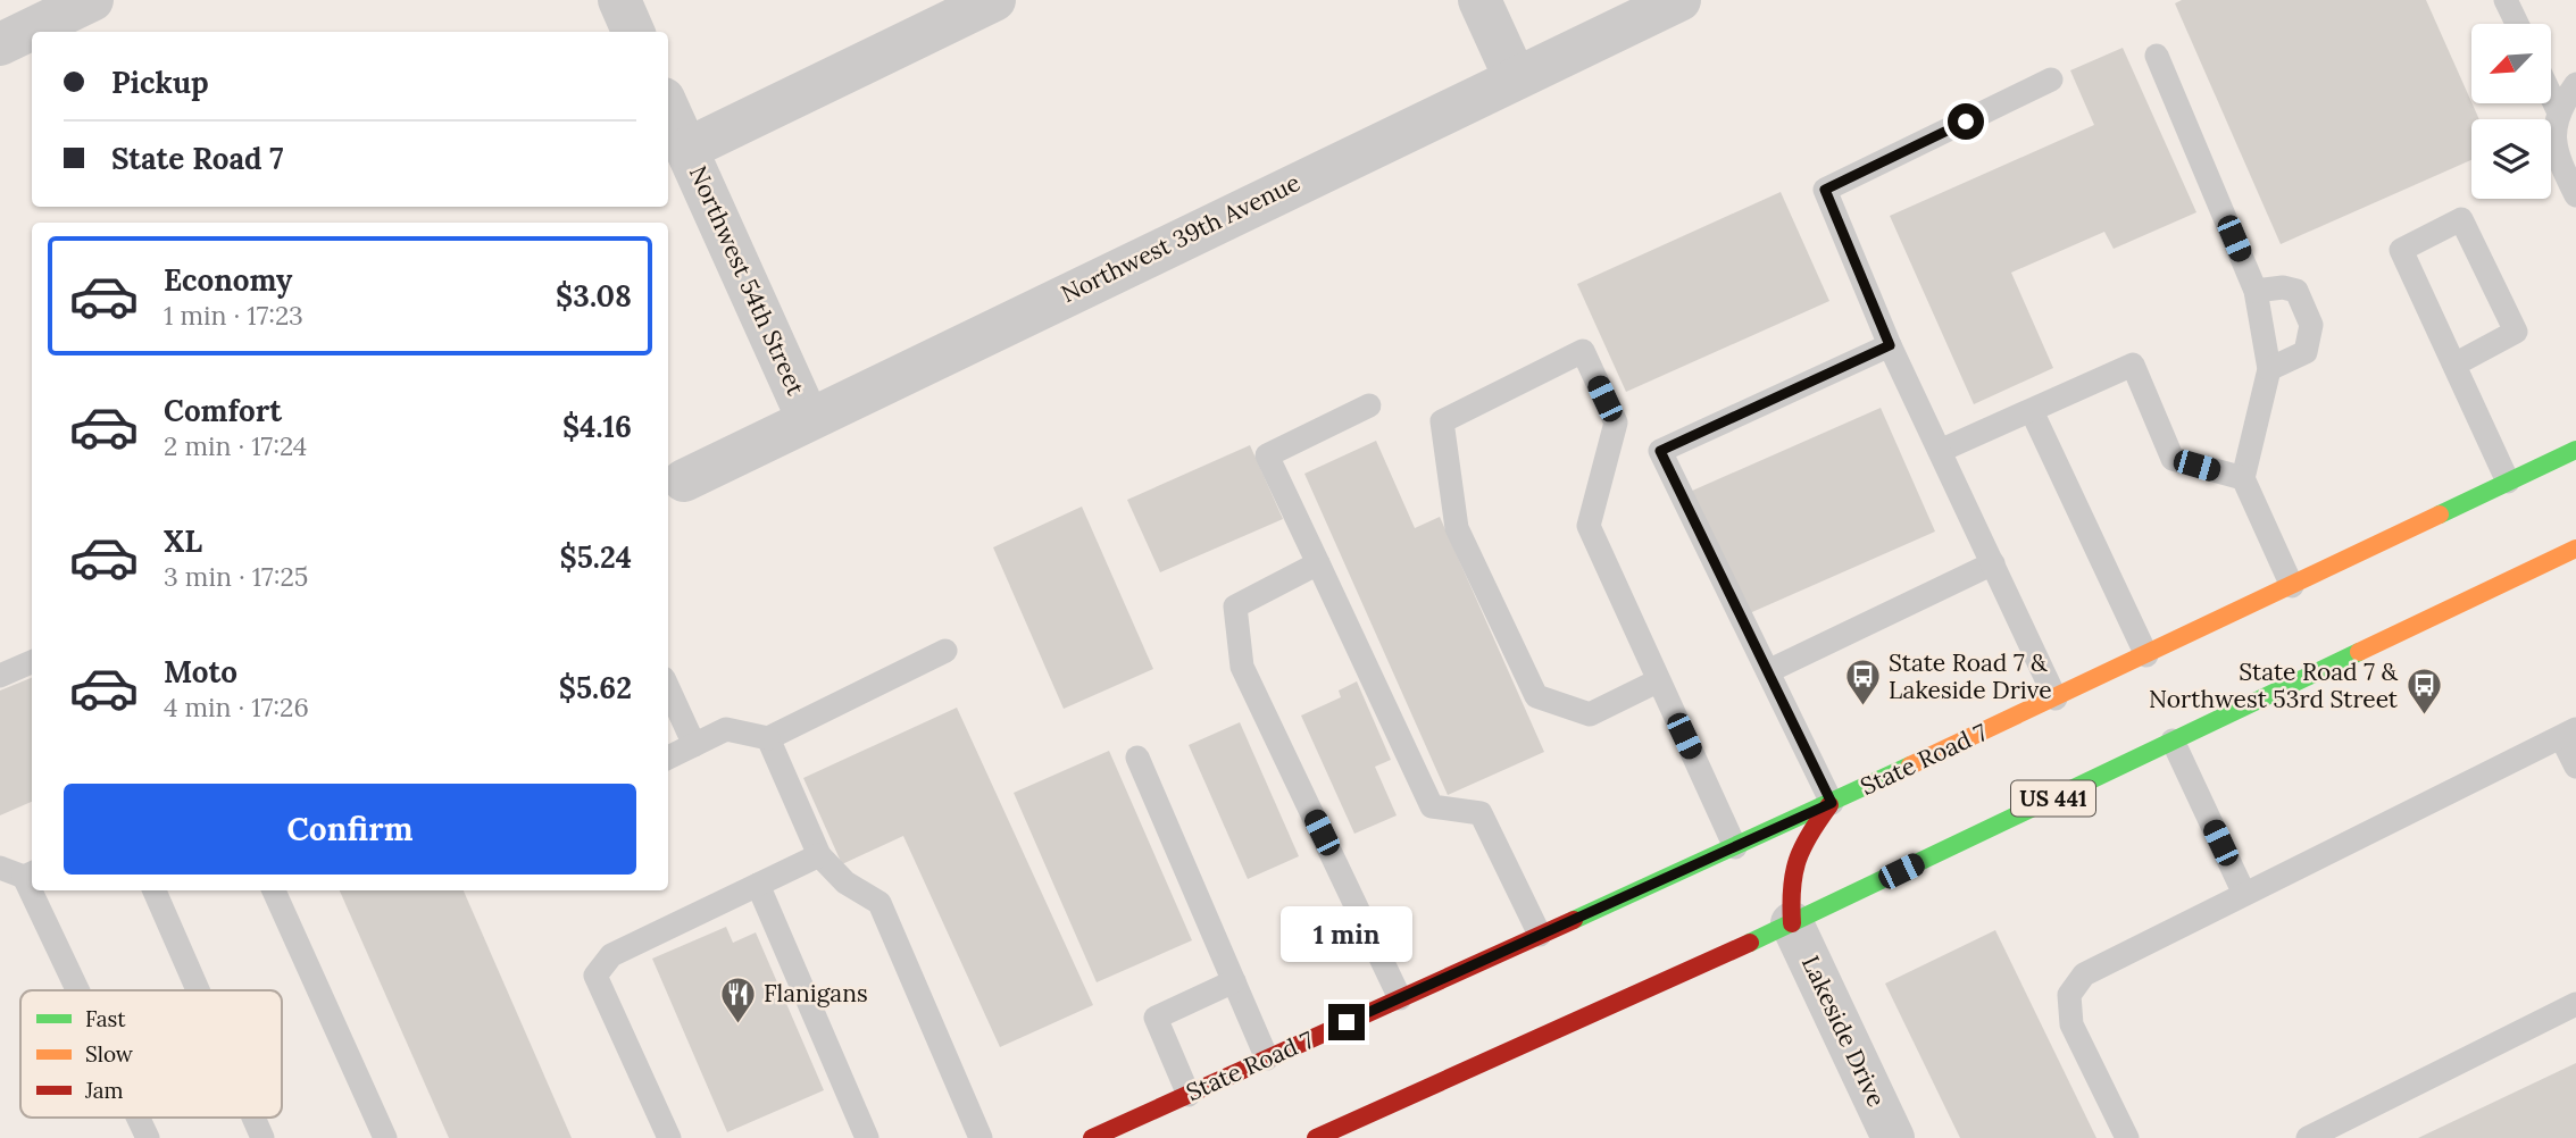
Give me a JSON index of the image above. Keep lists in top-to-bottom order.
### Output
{
  "streets": {
    "main road": ["State Road 7", "US 441"],
    "street": ["Northwest 39th Avenue", "Northwest 54th Street", "Lakeside Drive"]
  },
  "crossings": [
    ["Northwest 39th Avenue", "Northwest 54th Street"],
    ["US 441", "Lakeside Drive"]
  ],
  "places": {
    "bus stop": ["State Road 7 & Lakeside Drive", "State Road 7 & Northwest 53rd Street"],
    "restaurant": ["Flanigans"]
  },
  "legend": ["Fast", "Slow", "Jam"],
  "north": "bottom left",
  "page": {
    "banner": ["Pickup", "State Road 7"],
    "list": [
      {
        "name": "Economy",
        "note": "1 min · 17:23",
        "value": "$3.08"
      },
      {
        "name": "Comfort",
        "note": "2 min · 17:24",
        "value": "$4.16"
      },
      {
        "name": "XL",
        "note": "3 min · 17:25",
        "value": "$5.24"
      },
      {
        "name": "Moto",
        "note": "4 min · 17:26",
        "value": "$5.62"
      }
    ],
    "buttons": "Confirm",
    "bubble": "1 min"
  }
}
